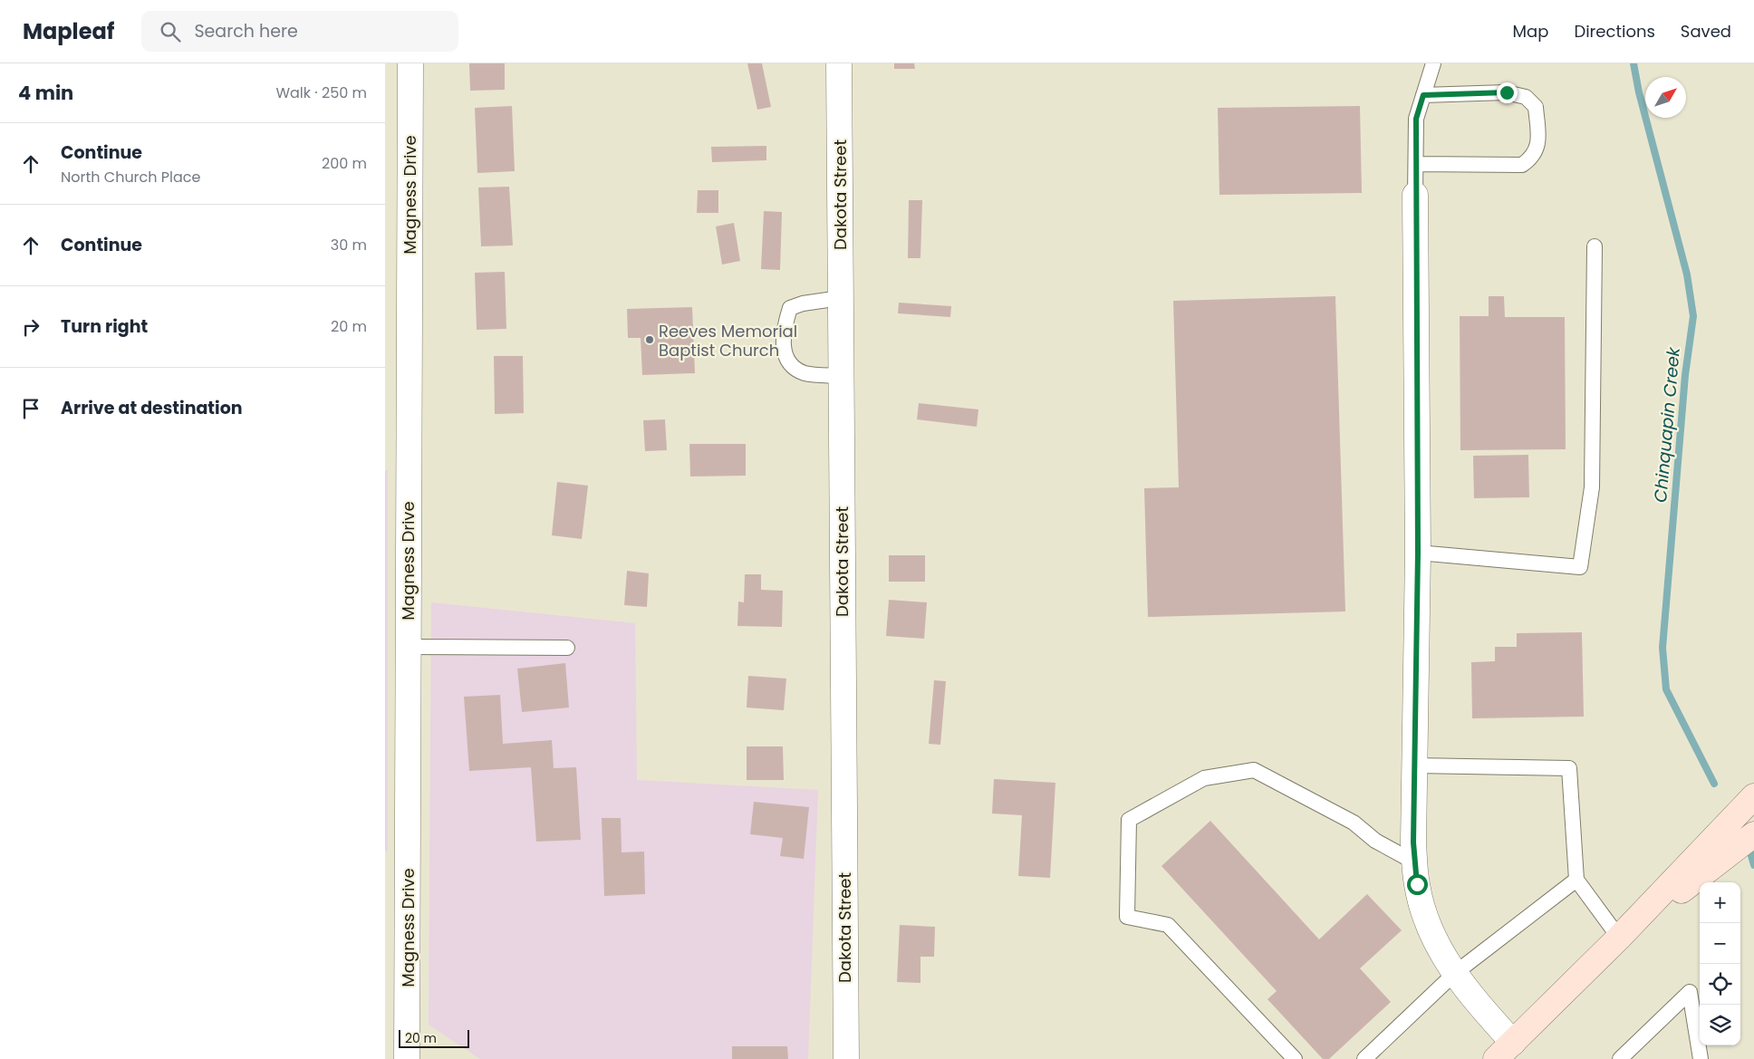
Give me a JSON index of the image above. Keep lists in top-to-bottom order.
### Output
{
  "streets": {
    "street": ["Magness Drive", "Dakota Street"]
  },
  "water": ["Chinquapin Creek"],
  "places": ["Reeves Memorial Baptist Church"],
  "scale_bar": "20 m",
  "north": "top right",
  "page": {
    "header": "Mapleaf",
    "search": "Search here",
    "nav": ["Map", "Directions", "Saved"],
    "heading": ["4 min", "Walk · 250 m"],
    "list": [
      ["Continue", "North Church Place", "200 m"],
      ["Continue", "30 m"],
      ["Turn right", "20 m"],
      "Arrive at destination"
    ],
    "map_buttons": ["+", "−"],
    "scale": "20 m"
  }
}
